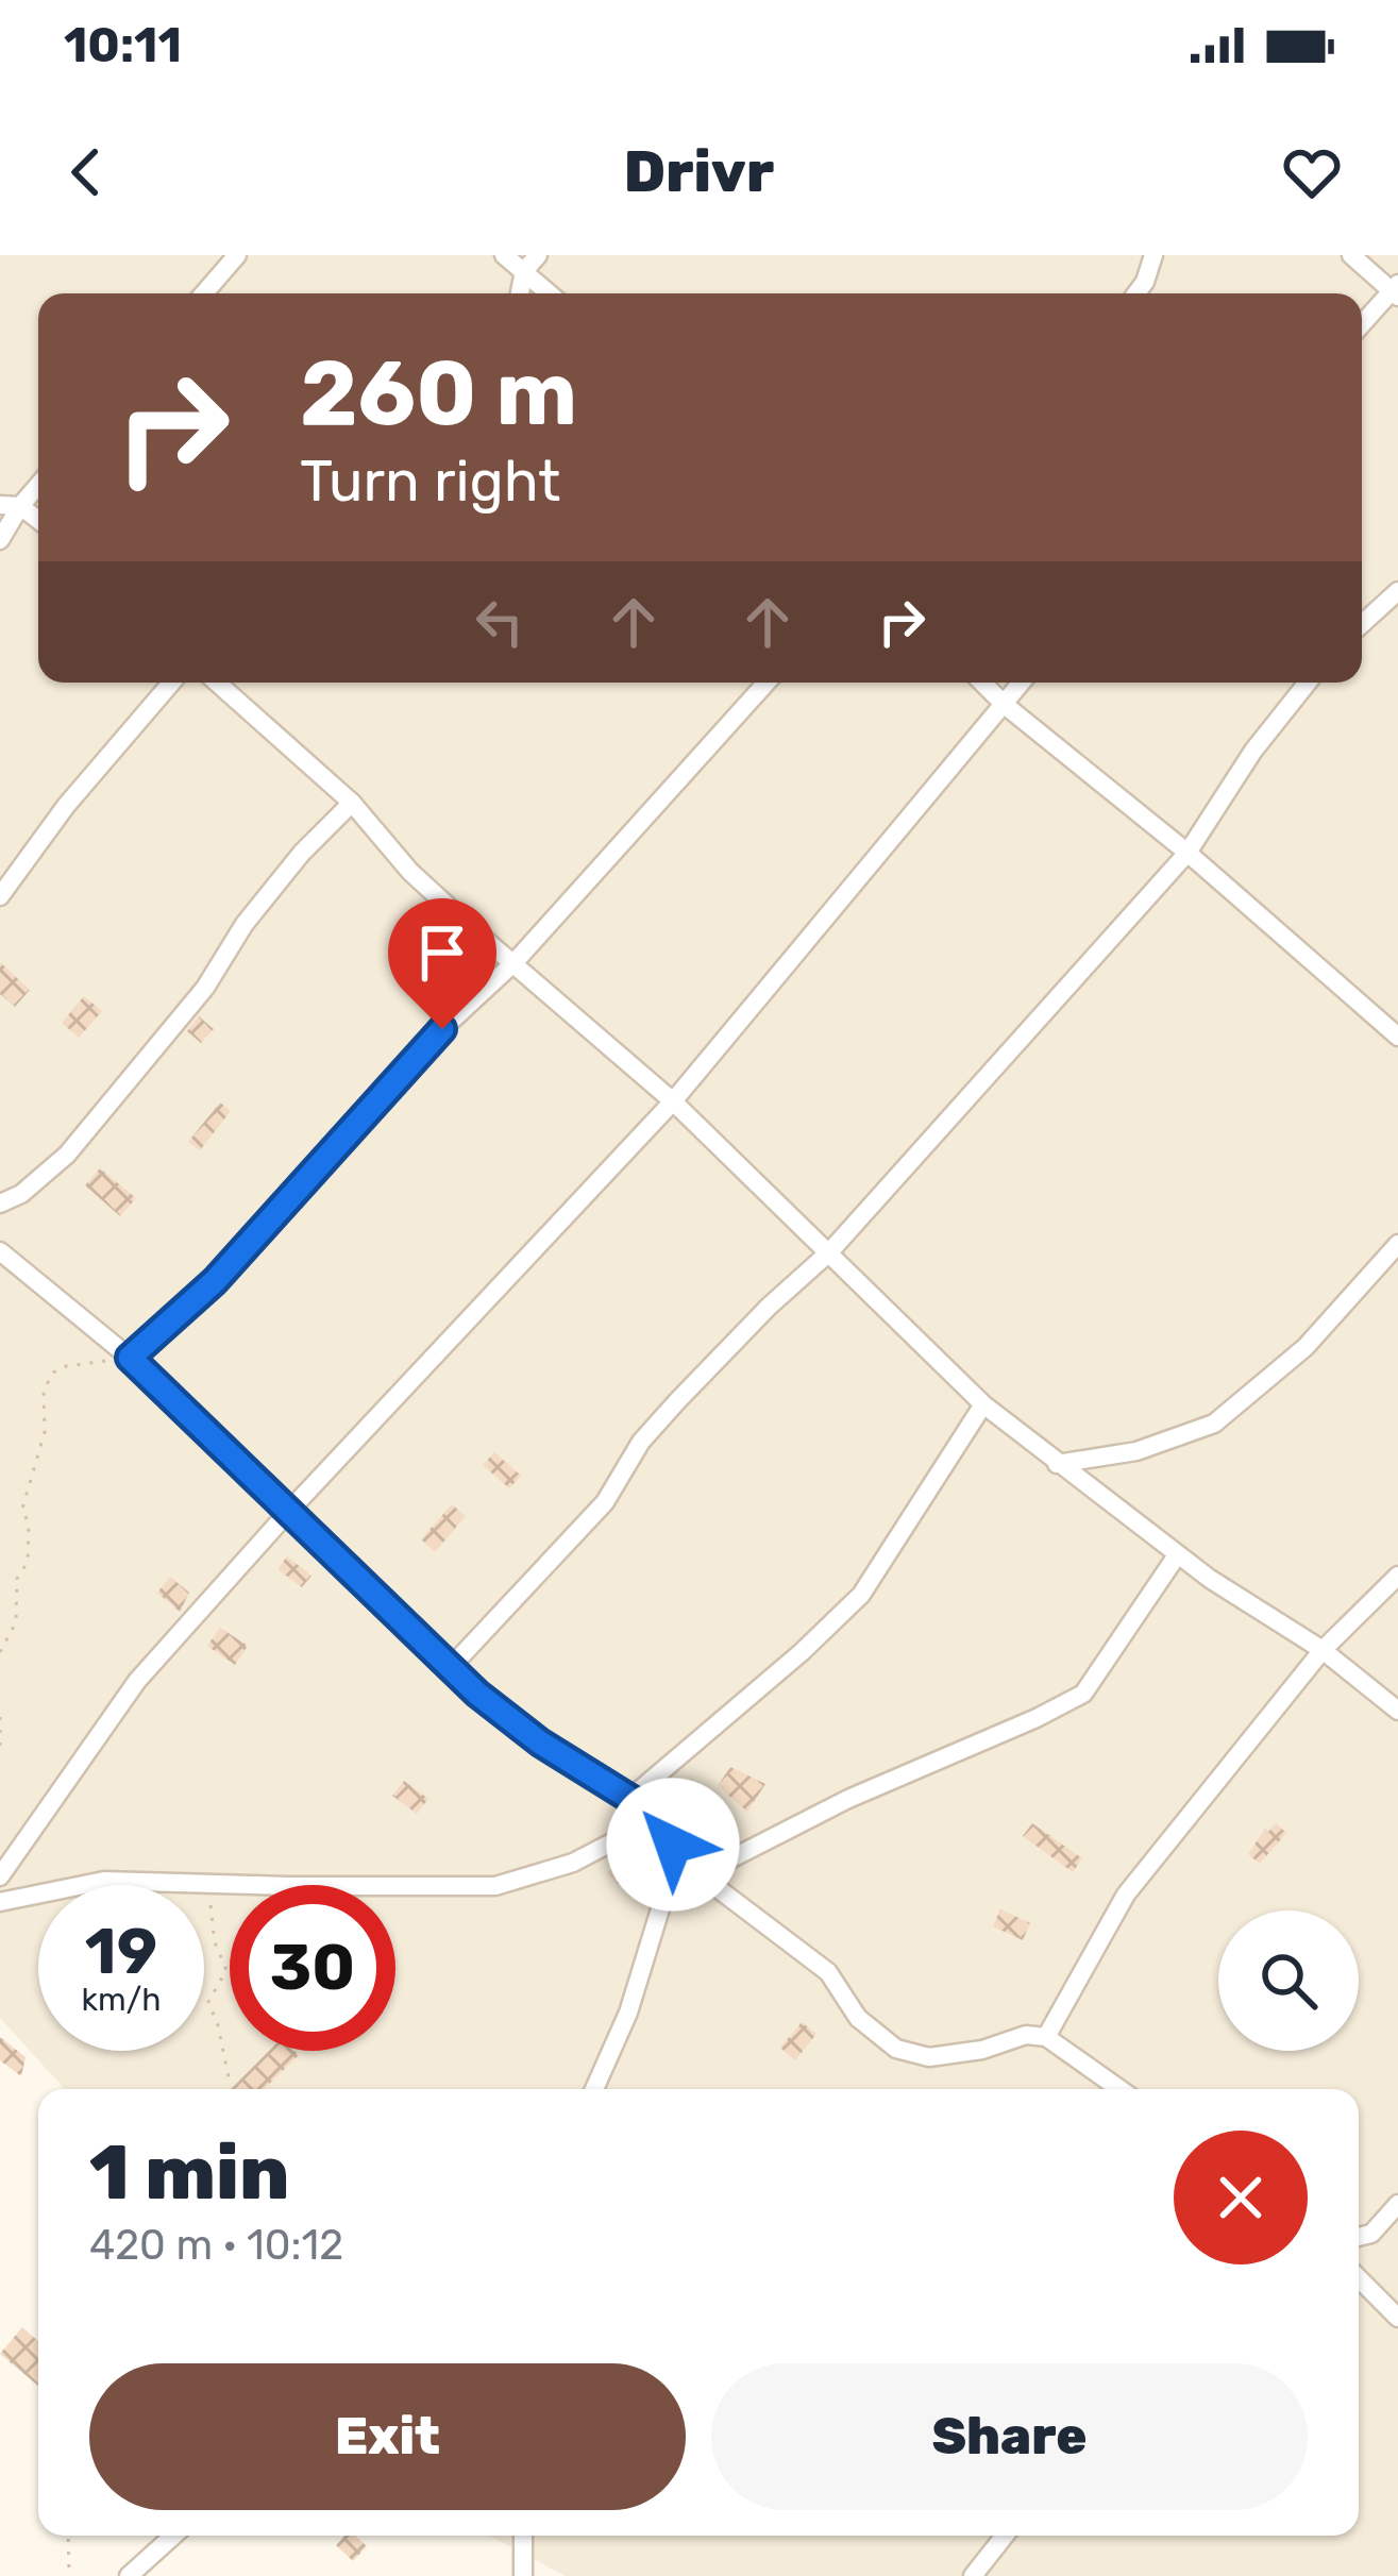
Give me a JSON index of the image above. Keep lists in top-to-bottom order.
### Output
{
  "page": {
    "status": "10:11",
    "header": "Drivr",
    "turn": ["260 m", "Turn right"],
    "speed": "19 km/h",
    "limit": "30",
    "heading": ["1 min", "420 m · 10:12"],
    "buttons": ["Exit", "Share"]
  }
}
